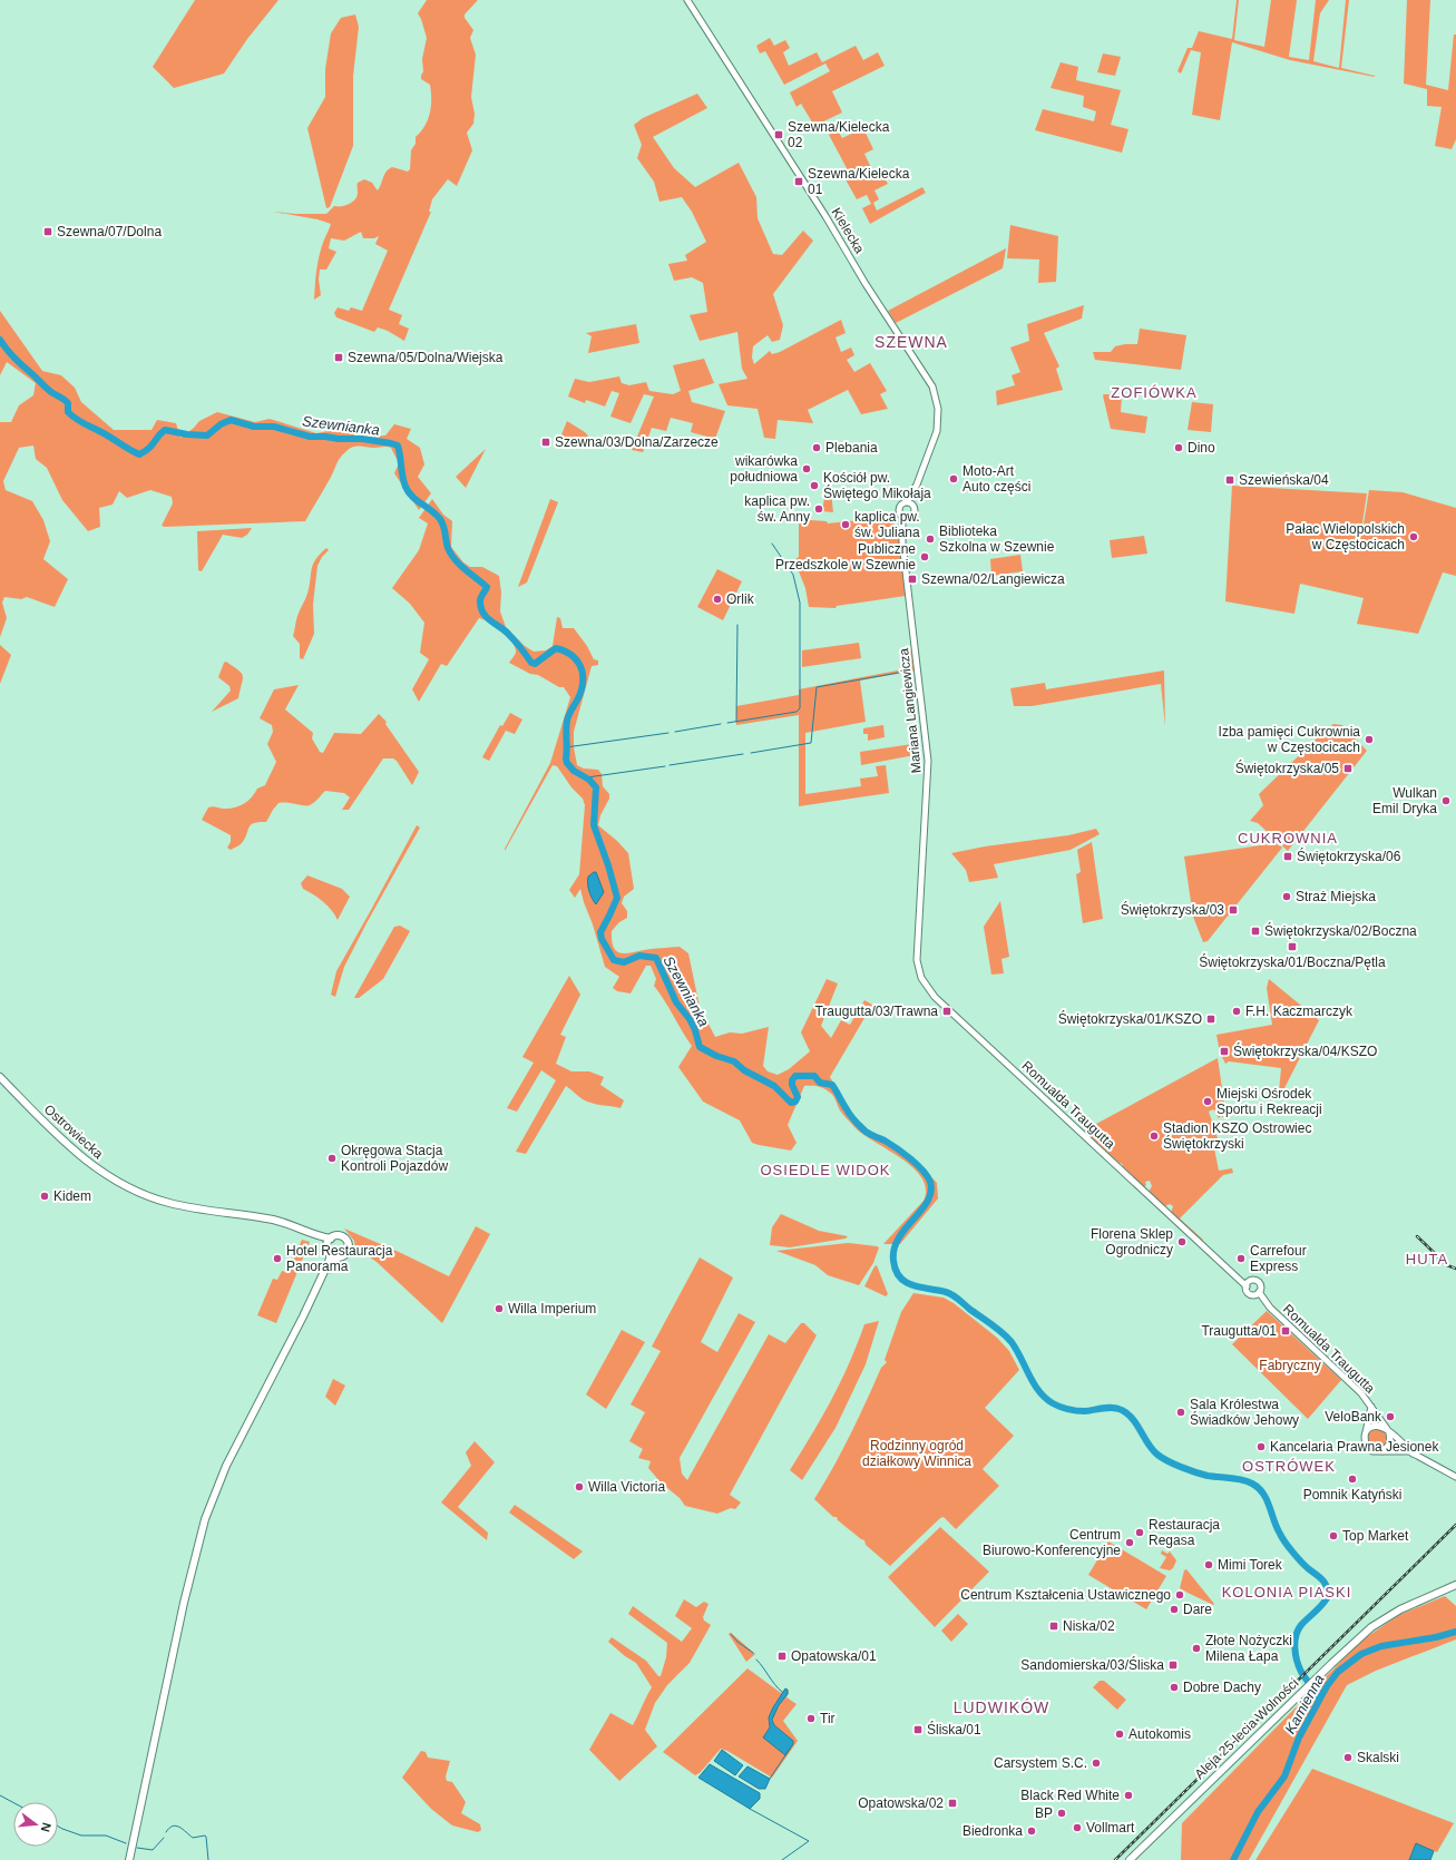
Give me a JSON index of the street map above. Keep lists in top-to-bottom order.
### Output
{
  "streets": {
    "main road": [
      "Kielecka",
      "Mariana Langiewicza",
      "Romualda Traugutta",
      "Ostrowiecka",
      "Aleja 25-lecia Wolności"
    ]
  },
  "crossings": [
    ["Kielecka", "Mariana Langiewicza"],
    ["Mariana Langiewicza", "Romualda Traugutta"]
  ],
  "districts": [
    "SZEWNA",
    "ZOFIÓWKA",
    "CUKROWNIA",
    "OSIEDLE WIDOK",
    "HUTA",
    "OSTRÓWEK",
    "KOLONIA PIASKI",
    "LUDWIKÓW"
  ],
  "water": ["Szewnianka", "Kamienna"],
  "parks": ["Fabryczny", "Rodzinny ogród działkowy Winnica"],
  "places": {
    "transit": [
      "Szewna/Kielecka 02",
      "Szewna/Kielecka 01",
      "Szewna/07/Dolna",
      "Szewna/05/Dolna/Wiejska",
      "Szewna/03/Dolna/Zarzecze",
      "Szewieńska/04",
      "Szewna/02/Langiewicza",
      "Świętokrzyska/05",
      "Świętokrzyska/06",
      "Świętokrzyska/03",
      "Świętokrzyska/02/Boczna",
      "Świętokrzyska/01/Boczna/Pętla",
      "Traugutta/03/Trawna",
      "Świętokrzyska/01/KSZO",
      "Świętokrzyska/04/KSZO",
      "Traugutta/01",
      "Niska/02",
      "Opatowska/01",
      "Sandomierska/03/Śliska",
      "Śliska/01",
      "Opatowska/02"
    ],
    "other": [
      "Plebania",
      "Dino",
      "wikarówka południowa",
      "Moto-Art Auto części",
      "Kościół pw. Świętego Mikołaja",
      "kaplica pw. św. Anny",
      "kaplica pw. św. Juliana",
      "Pałac Wielopolskich w Częstocicach",
      "Biblioteka Szkolna w Szewnie",
      "Publiczne Przedszkole w Szewnie",
      "Orlik",
      "Izba pamięci Cukrownia w Częstocicach",
      "Wulkan Emil Dryka",
      "Straż Miejska",
      "F.H. Kaczmarczyk",
      "Miejski Ośrodek Sportu i Rekreacji",
      "Stadion KSZO Ostrowiec Świętokrzyski",
      "Okręgowa Stacja Kontroli Pojazdów",
      "Kidem",
      "Florena Sklep Ogrodniczy",
      "Hotel Restauracja Panorama",
      "Carrefour Express",
      "Willa Imperium",
      "Sala Królestwa Świadków Jehowy",
      "VeloBank",
      "Kancelaria Prawna Jesionek",
      "Pomnik Katyński",
      "Willa Victoria",
      "Restauracja Regasa",
      "Top Market",
      "Centrum Biurowo-Konferencyjne",
      "Mimi Torek",
      "Centrum Kształcenia Ustawicznego",
      "Dare",
      "Złote Nożyczki Milena Łapa",
      "Dobre Dachy",
      "Tir",
      "Autokomis",
      "Skalski",
      "Carsystem S.C.",
      "Black Red White",
      "BP",
      "Vollmart",
      "Biedronka"
    ]
  },
  "north": "right"
}
